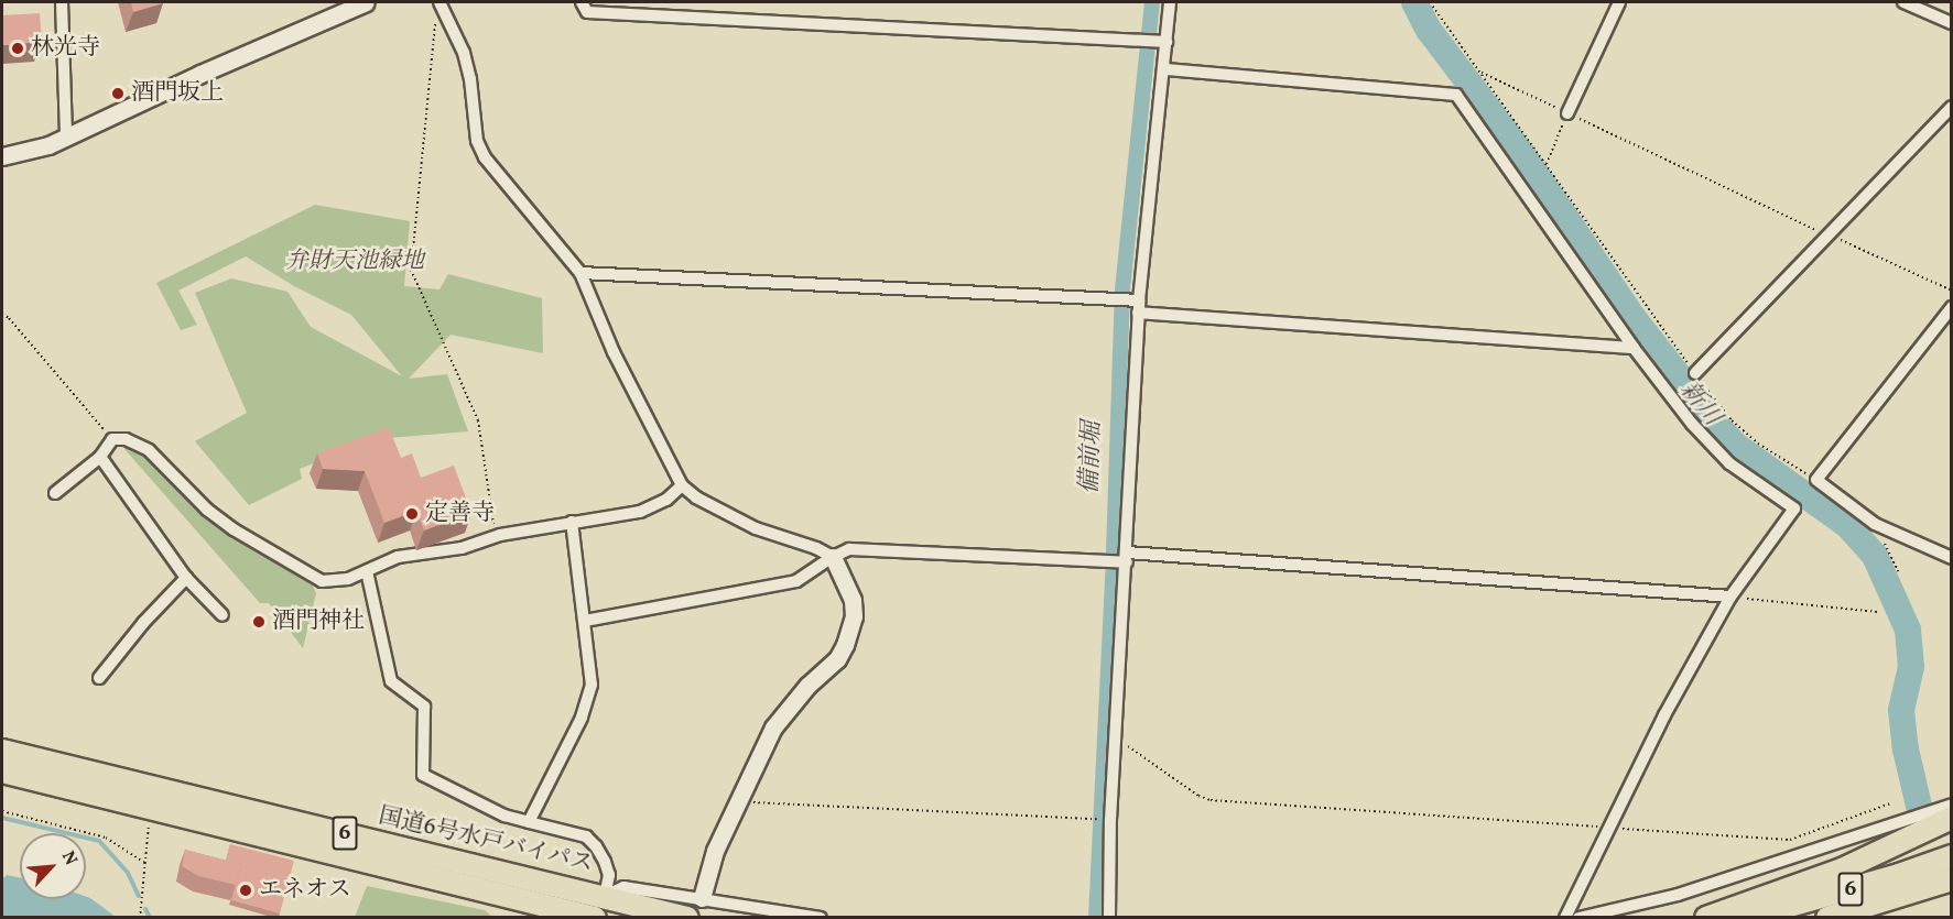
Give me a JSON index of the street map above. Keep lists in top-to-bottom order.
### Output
{
  "streets": {
    "highway": ["6", "国道6号水戸バイパス"]
  },
  "water": ["新川", "備前堀"],
  "parks": ["弁財天池緑地"],
  "places": [
    "林光寺",
    "酒門坂上",
    "定善寺",
    "酒門神社",
    "エネオス"
  ],
  "north": "top right"
}
